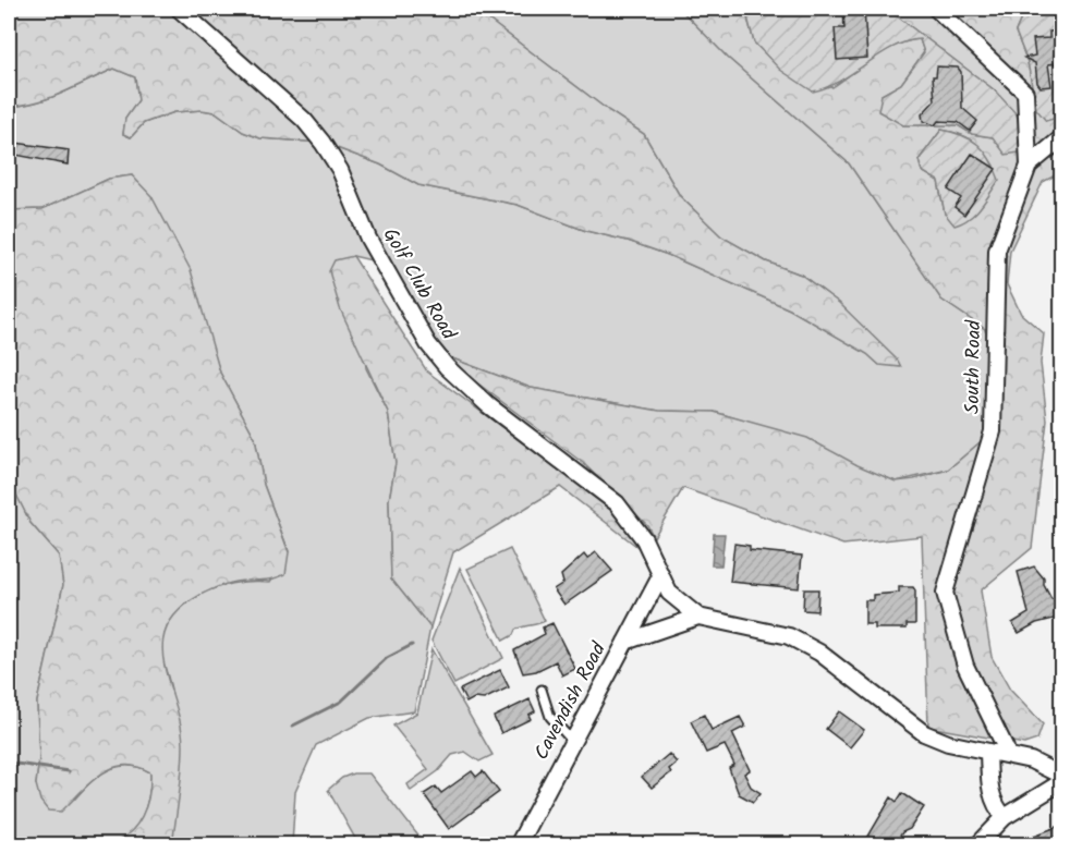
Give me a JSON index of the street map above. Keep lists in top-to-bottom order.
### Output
{
  "streets": {
    "street": ["Golf Club Road", "South Road", "Cavendish Road"]
  },
  "crossings": [
    ["Golf Club Road", "Cavendish Road"]
  ]
}
